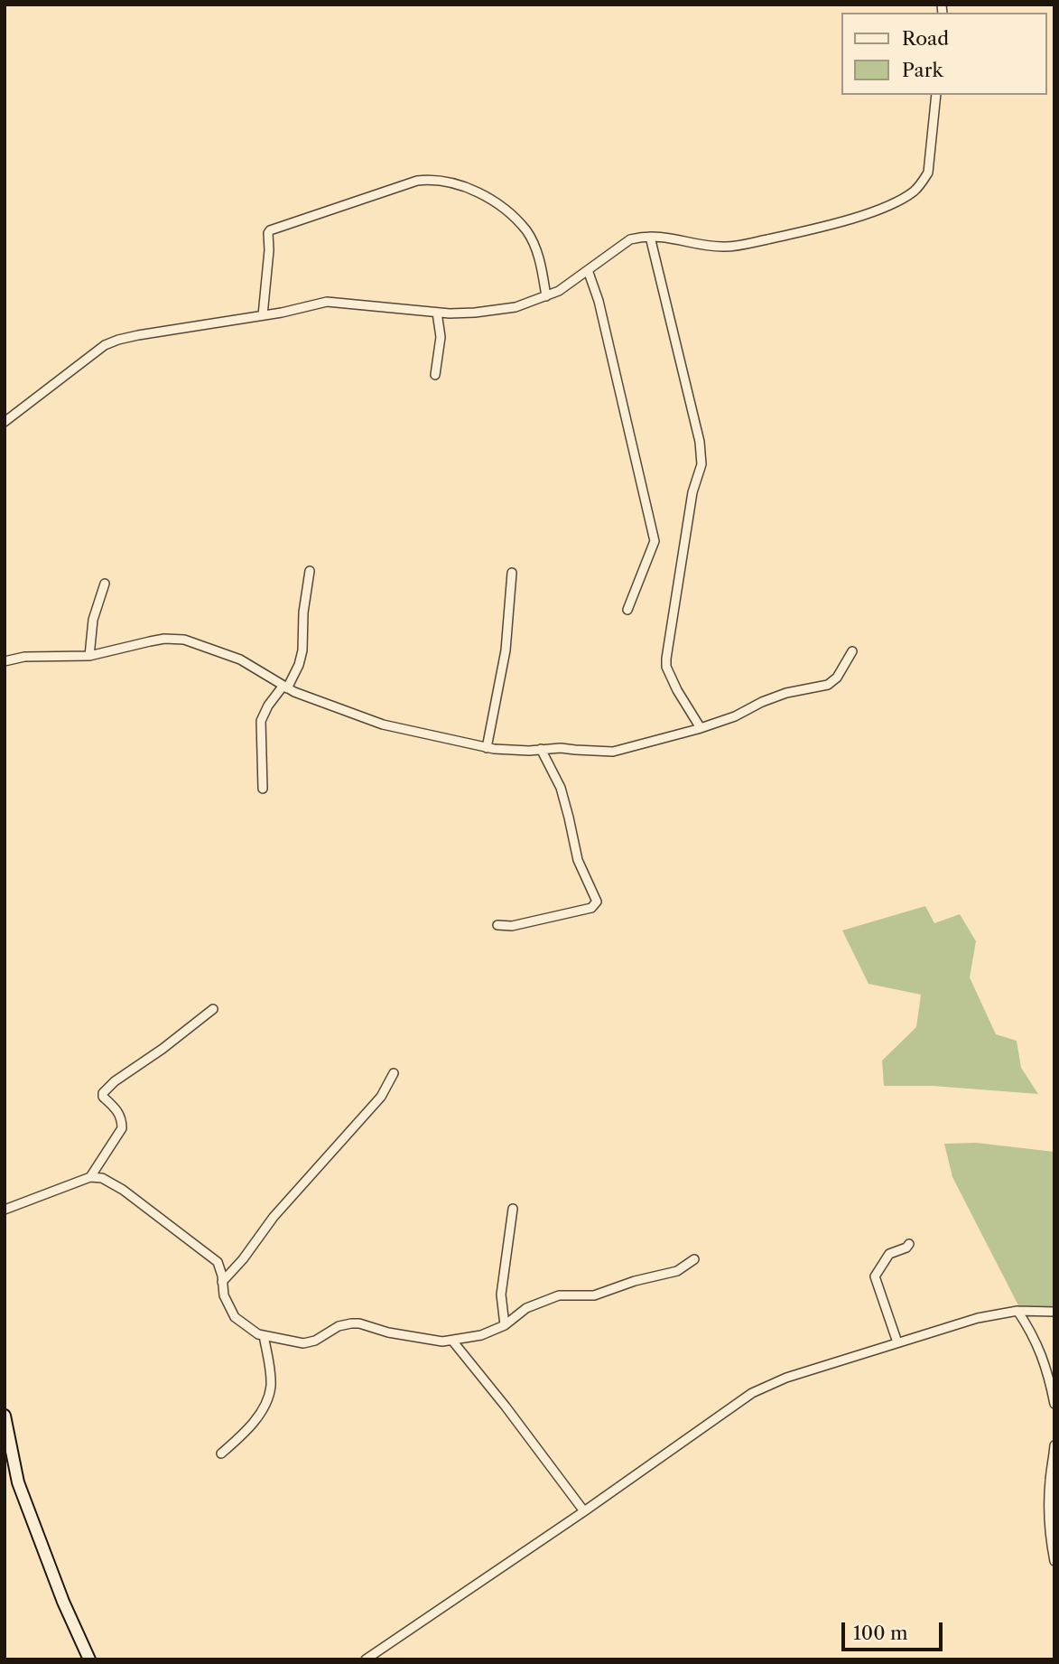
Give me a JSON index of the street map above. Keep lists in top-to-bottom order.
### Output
{
  "legend": ["Road", "Park"],
  "scale_bar": "100 m"
}
